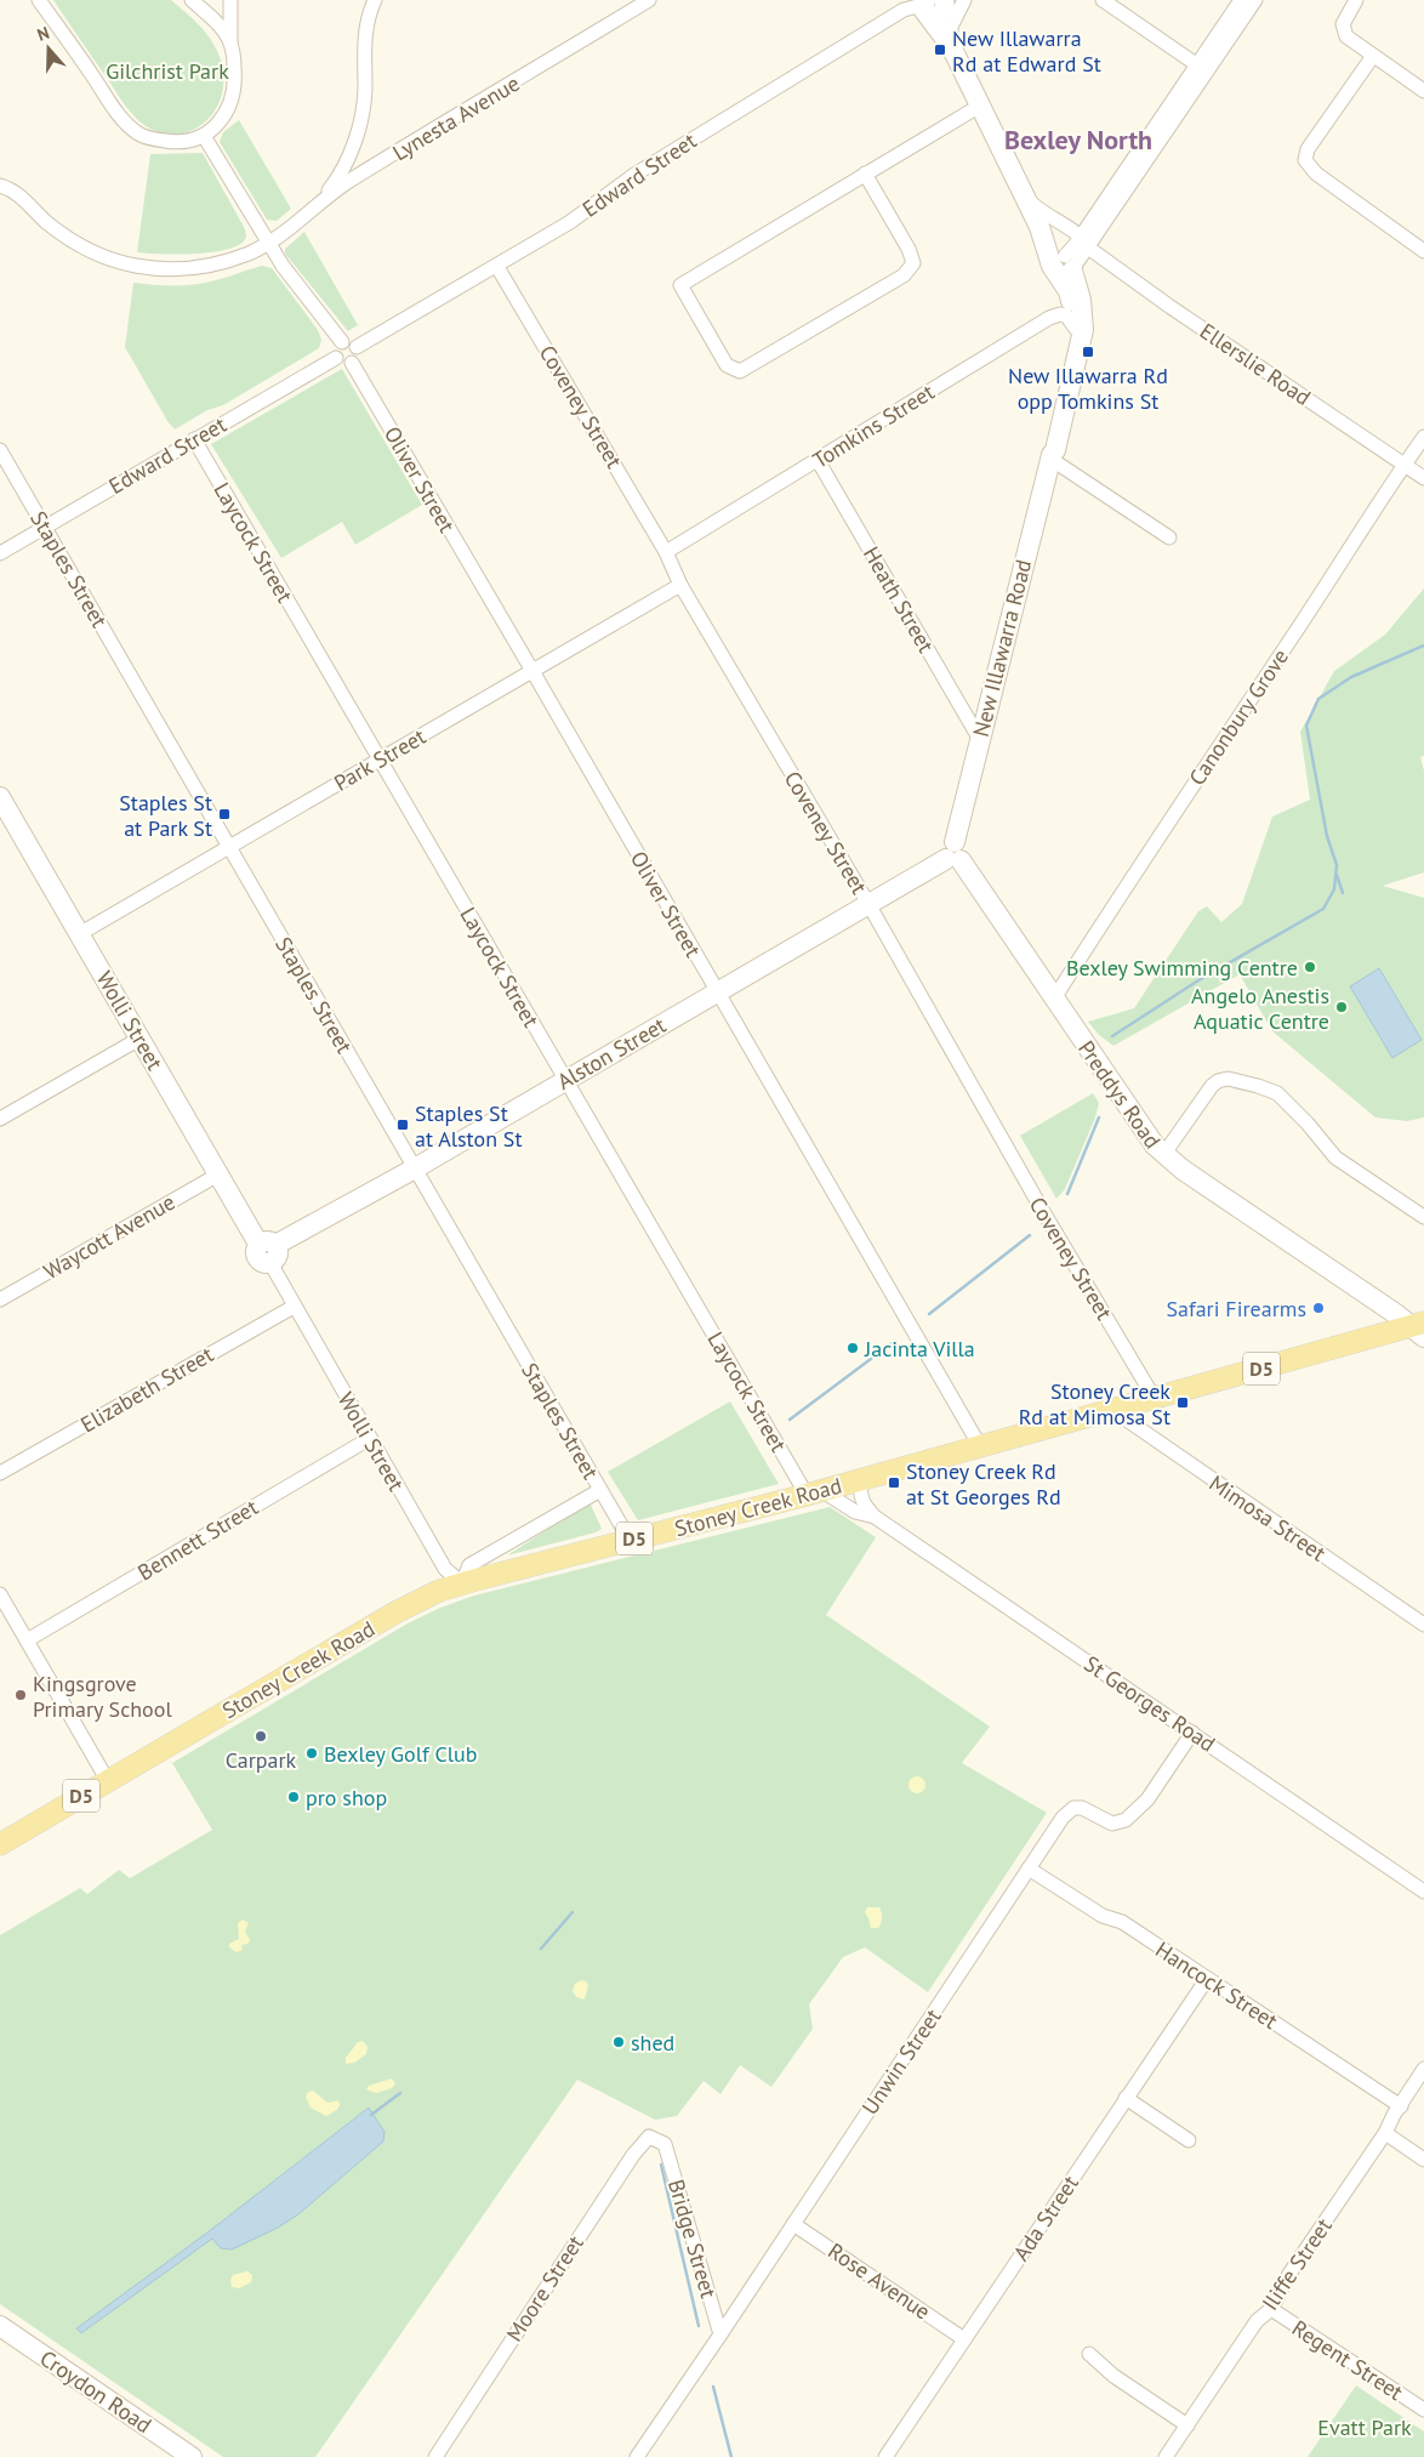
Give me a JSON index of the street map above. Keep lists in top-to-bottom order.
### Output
{
  "streets": {
    "main road": [
      "New Illawarra Road",
      "Wolli Street",
      "Alston Street",
      "Preddys Road",
      "D5",
      "Stoney Creek Road",
      "Croydon Road"
    ],
    "street": [
      "Lynesta Avenue",
      "Edward Street",
      "Ellerslie Road",
      "Coveney Street",
      "Tomkins Street",
      "Oliver Street",
      "Laycock Street",
      "Staples Street",
      "Heath Street",
      "Canonbury Grove",
      "Park Street",
      "Waycott Avenue",
      "Elizabeth Street",
      "Mimosa Street",
      "Bennett Street",
      "St Georges Road",
      "Hancock Street",
      "Unwin Street",
      "Ada Street",
      "Bridge Street",
      "Iliffe Street",
      "Rose Avenue",
      "Moore Street",
      "Regent Street"
    ]
  },
  "crossings": [
    ["Edward Street", "Coveney Street"],
    ["Edward Street", "Oliver Street"],
    ["Edward Street", "Laycock Street"],
    ["Edward Street", "Staples Street"],
    ["Edward Street", "New Illawarra Road"],
    ["Ellerslie Road", "New Illawarra Road"],
    ["Ellerslie Road", "Canonbury Grove"],
    ["Coveney Street", "Tomkins Street"],
    ["Coveney Street", "Park Street"],
    ["Coveney Street", "Alston Street"],
    ["Coveney Street", "Stoney Creek Road"],
    ["Tomkins Street", "Heath Street"],
    ["Tomkins Street", "New Illawarra Road"],
    ["Oliver Street", "Park Street"],
    ["Oliver Street", "Alston Street"],
    ["Oliver Street", "Stoney Creek Road"],
    ["Laycock Street", "Park Street"],
    ["Laycock Street", "Alston Street"],
    ["Laycock Street", "Stoney Creek Road"],
    ["Laycock Street", "St Georges Road"],
    ["Staples Street", "Park Street"],
    ["Staples Street", "Alston Street"],
    ["Staples Street", "Stoney Creek Road"],
    ["Heath Street", "New Illawarra Road"],
    ["New Illawarra Road", "Alston Street"],
    ["New Illawarra Road", "Preddys Road"],
    ["Canonbury Grove", "Preddys Road"],
    ["Park Street", "Wolli Street"],
    ["Wolli Street", "Alston Street"],
    ["Wolli Street", "Waycott Avenue"],
    ["Wolli Street", "Elizabeth Street"],
    ["Wolli Street", "Stoney Creek Road"],
    ["Wolli Street", "Bennett Street"],
    ["Alston Street", "Preddys Road"],
    ["Preddys Road", "Stoney Creek Road"],
    ["Stoney Creek Road", "Mimosa Street"],
    ["Stoney Creek Road", "St Georges Road"],
    ["St Georges Road", "Unwin Street"],
    ["Hancock Street", "Unwin Street"],
    ["Hancock Street", "Ada Street"],
    ["Hancock Street", "Iliffe Street"],
    ["Unwin Street", "Bridge Street"],
    ["Unwin Street", "Rose Avenue"],
    ["Ada Street", "Rose Avenue"],
    ["Bridge Street", "Moore Street"],
    ["Iliffe Street", "Regent Street"]
  ],
  "districts": ["Bexley North"],
  "parks": ["Gilchrist Park", "Evatt Park"],
  "places": {
    "transit": [
      "New Illawarra Rd at Edward St",
      "New Illawarra Rd opp Tomkins St",
      "Staples St at Park St",
      "Staples St at Alston St",
      "Stoney Creek Rd at Mimosa St",
      "Stoney Creek Rd at St Georges Rd"
    ],
    "other": [
      "Bexley Swimming Centre",
      "Angelo Anestis Aquatic Centre",
      "Safari Firearms",
      "Jacinta Villa",
      "Kingsgrove Primary School",
      "Carpark",
      "Bexley Golf Club",
      "pro shop",
      "shed"
    ]
  },
  "north": "top"
}
